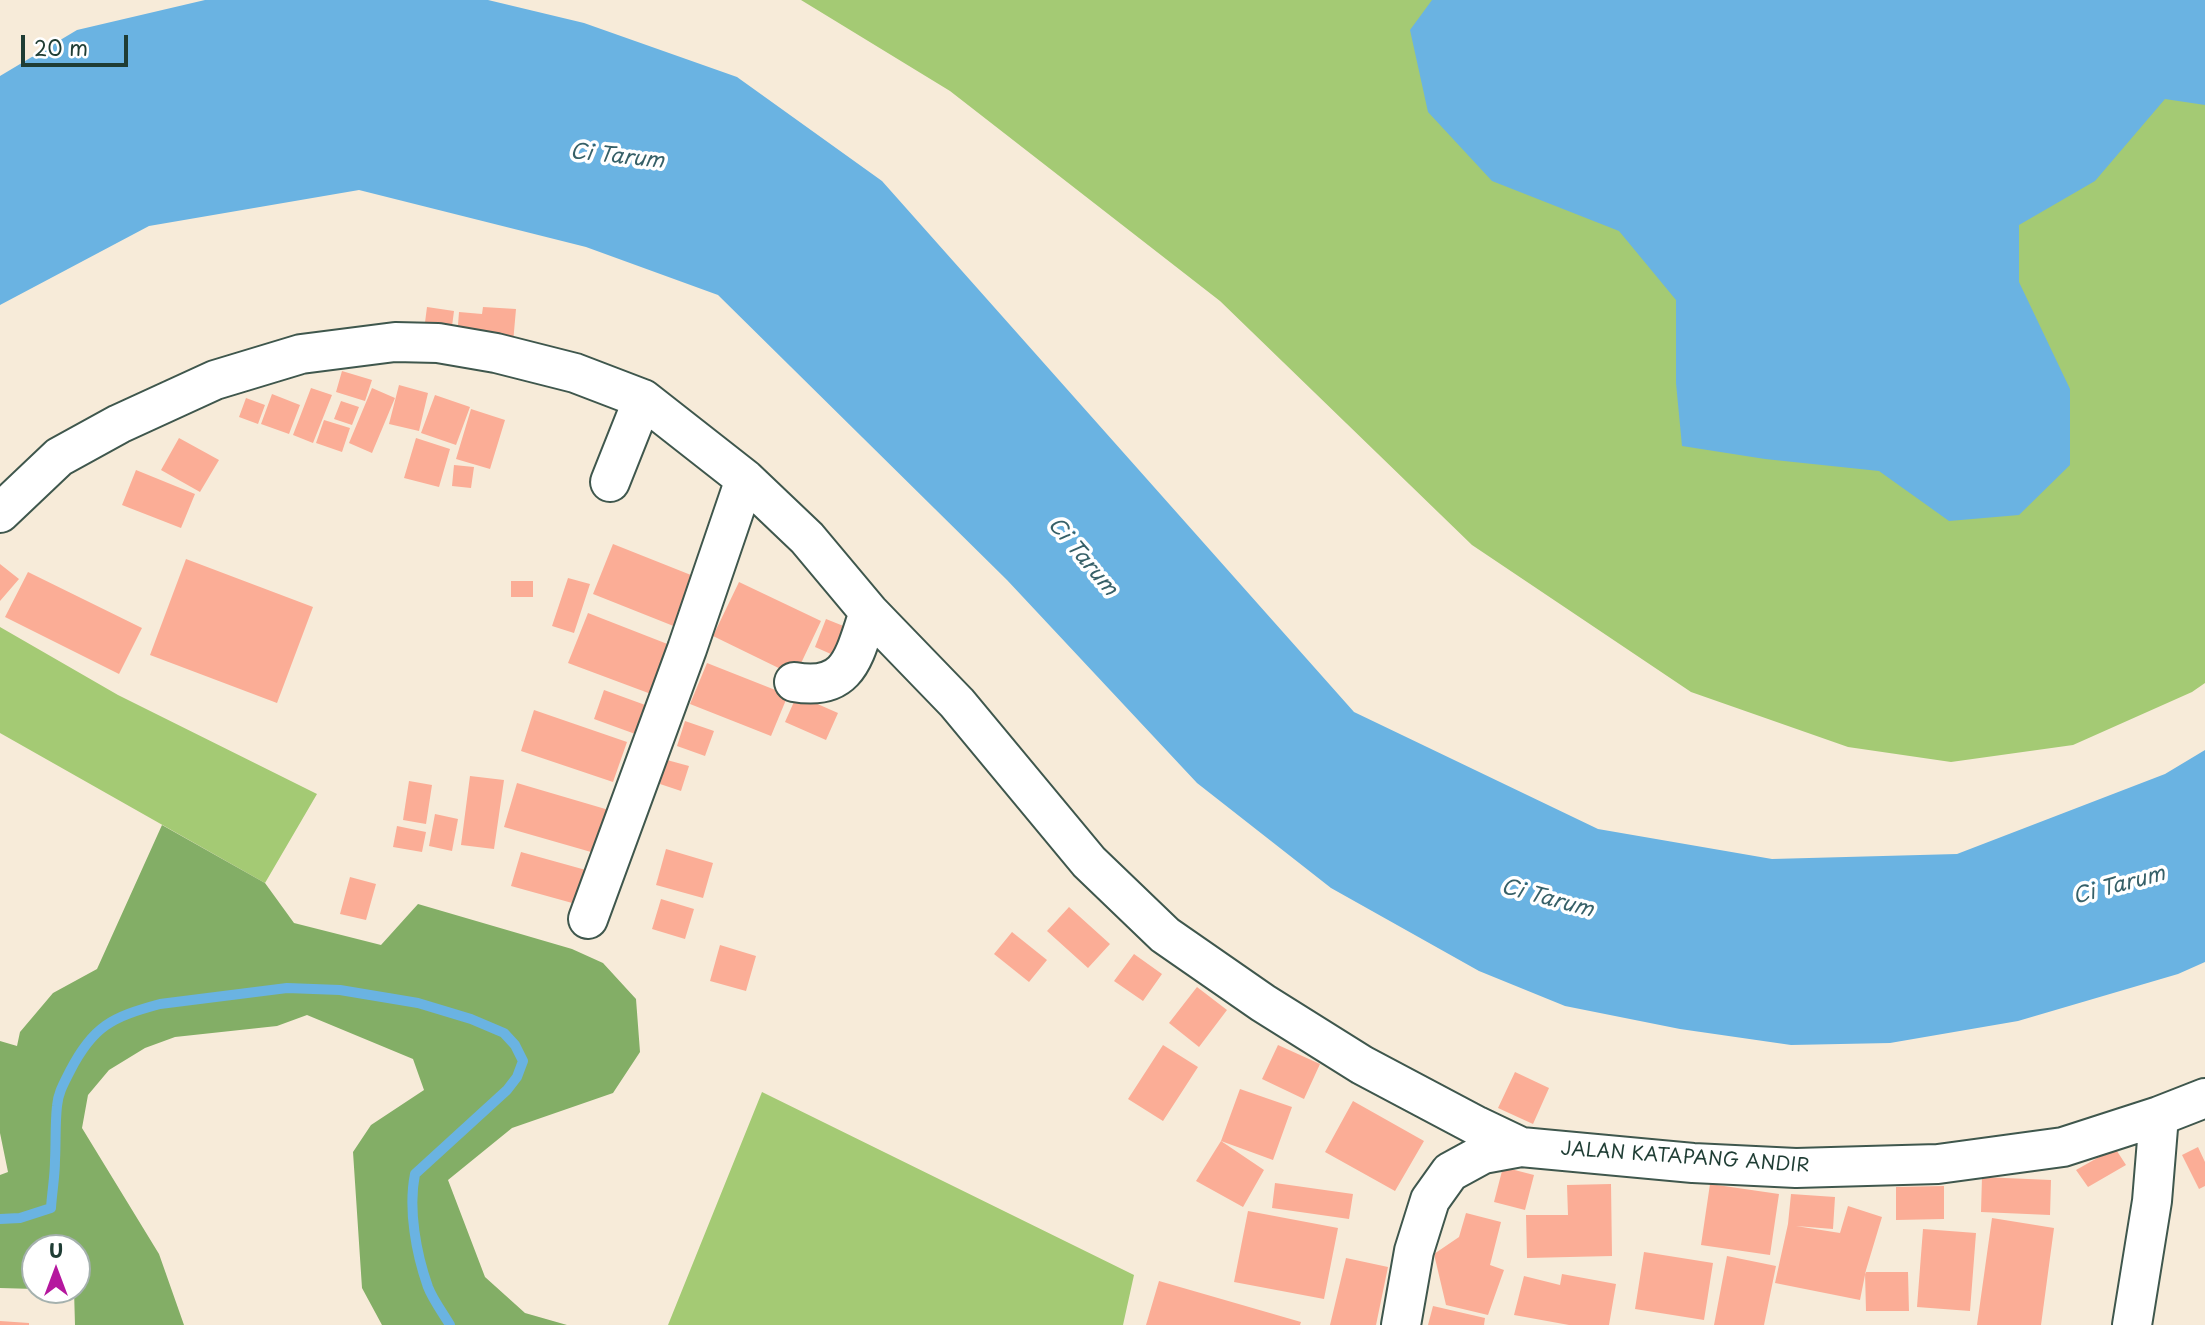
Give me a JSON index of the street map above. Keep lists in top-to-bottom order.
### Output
{
  "streets": {
    "street": ["JALAN KATAPANG ANDIR"]
  },
  "water": ["Ci Tarum"],
  "scale_bar": "20 m",
  "north": "top"
}
